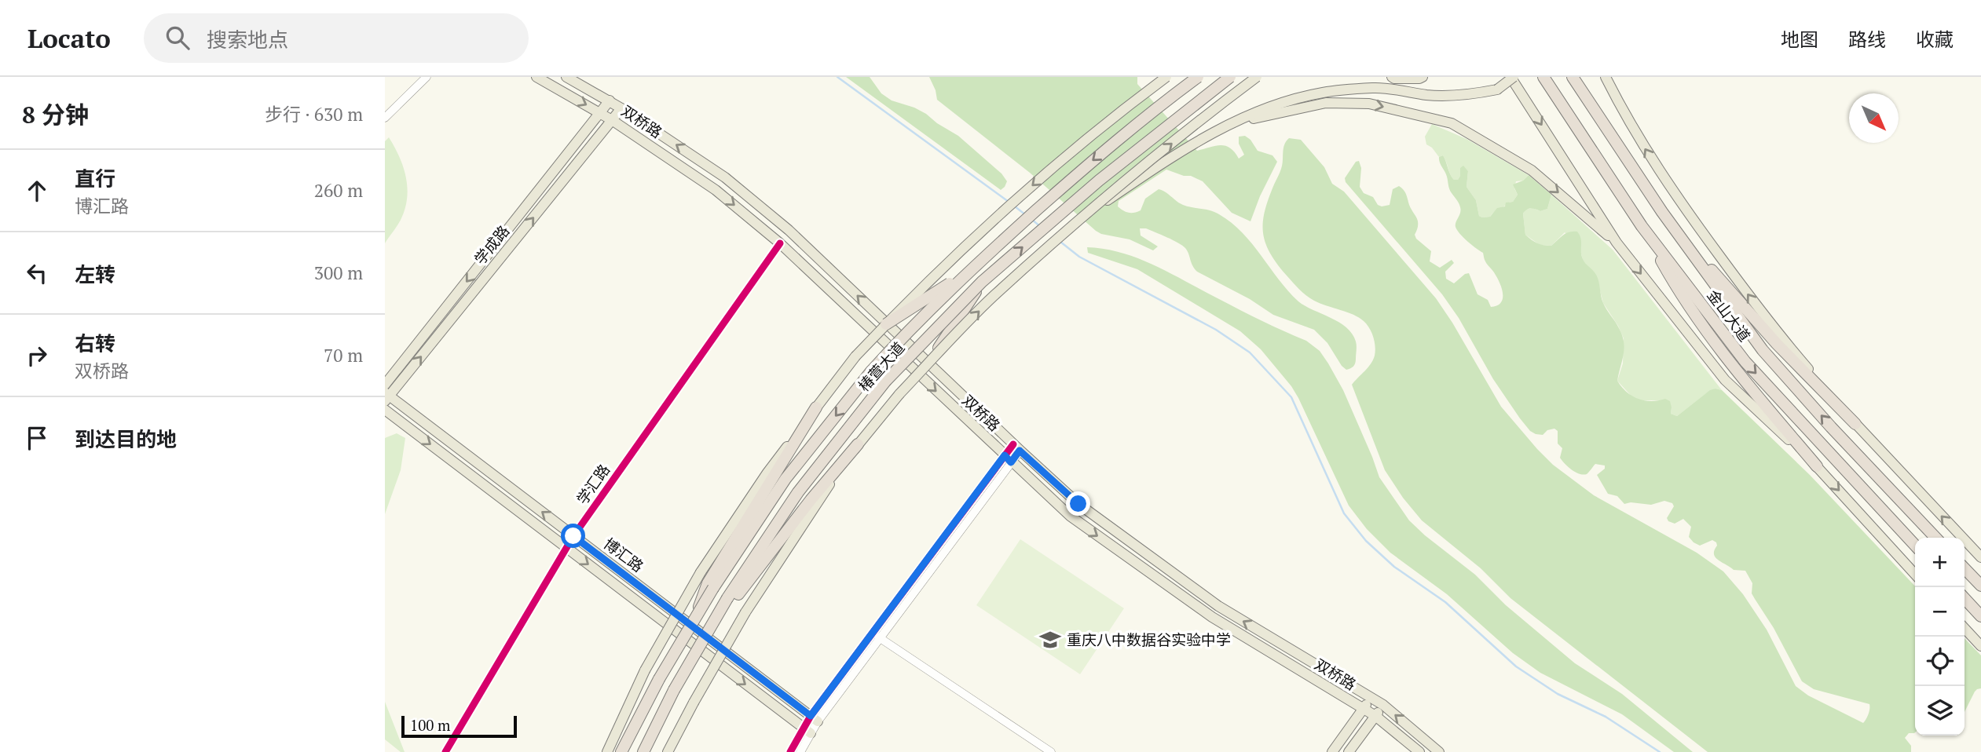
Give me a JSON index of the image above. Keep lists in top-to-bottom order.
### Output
{
  "streets": {
    "highway": ["金山大道", "椿萱大道"],
    "main road": ["双桥路", "学成路", "博汇路"],
    "street": ["学汇路"]
  },
  "crossings": [
    ["双桥路", "学成路"],
    ["双桥路", "学汇路"],
    ["学成路", "博汇路"],
    ["学汇路", "博汇路"]
  ],
  "places": {
    "school or university": ["重庆八中数据谷实验中学"]
  },
  "scale_bar": "100 m",
  "north": "bottom right",
  "page": {
    "header": "Locato",
    "search": "搜索地点",
    "nav": ["地图", "路线", "收藏"],
    "heading": ["8 分钟", "步行 · 630 m"],
    "list": [
      ["直行", "博汇路", "260 m"],
      ["左转", "300 m"],
      ["右转", "双桥路", "70 m"],
      "到达目的地"
    ],
    "map_buttons": ["+", "−"],
    "scale": "100 m"
  }
}
